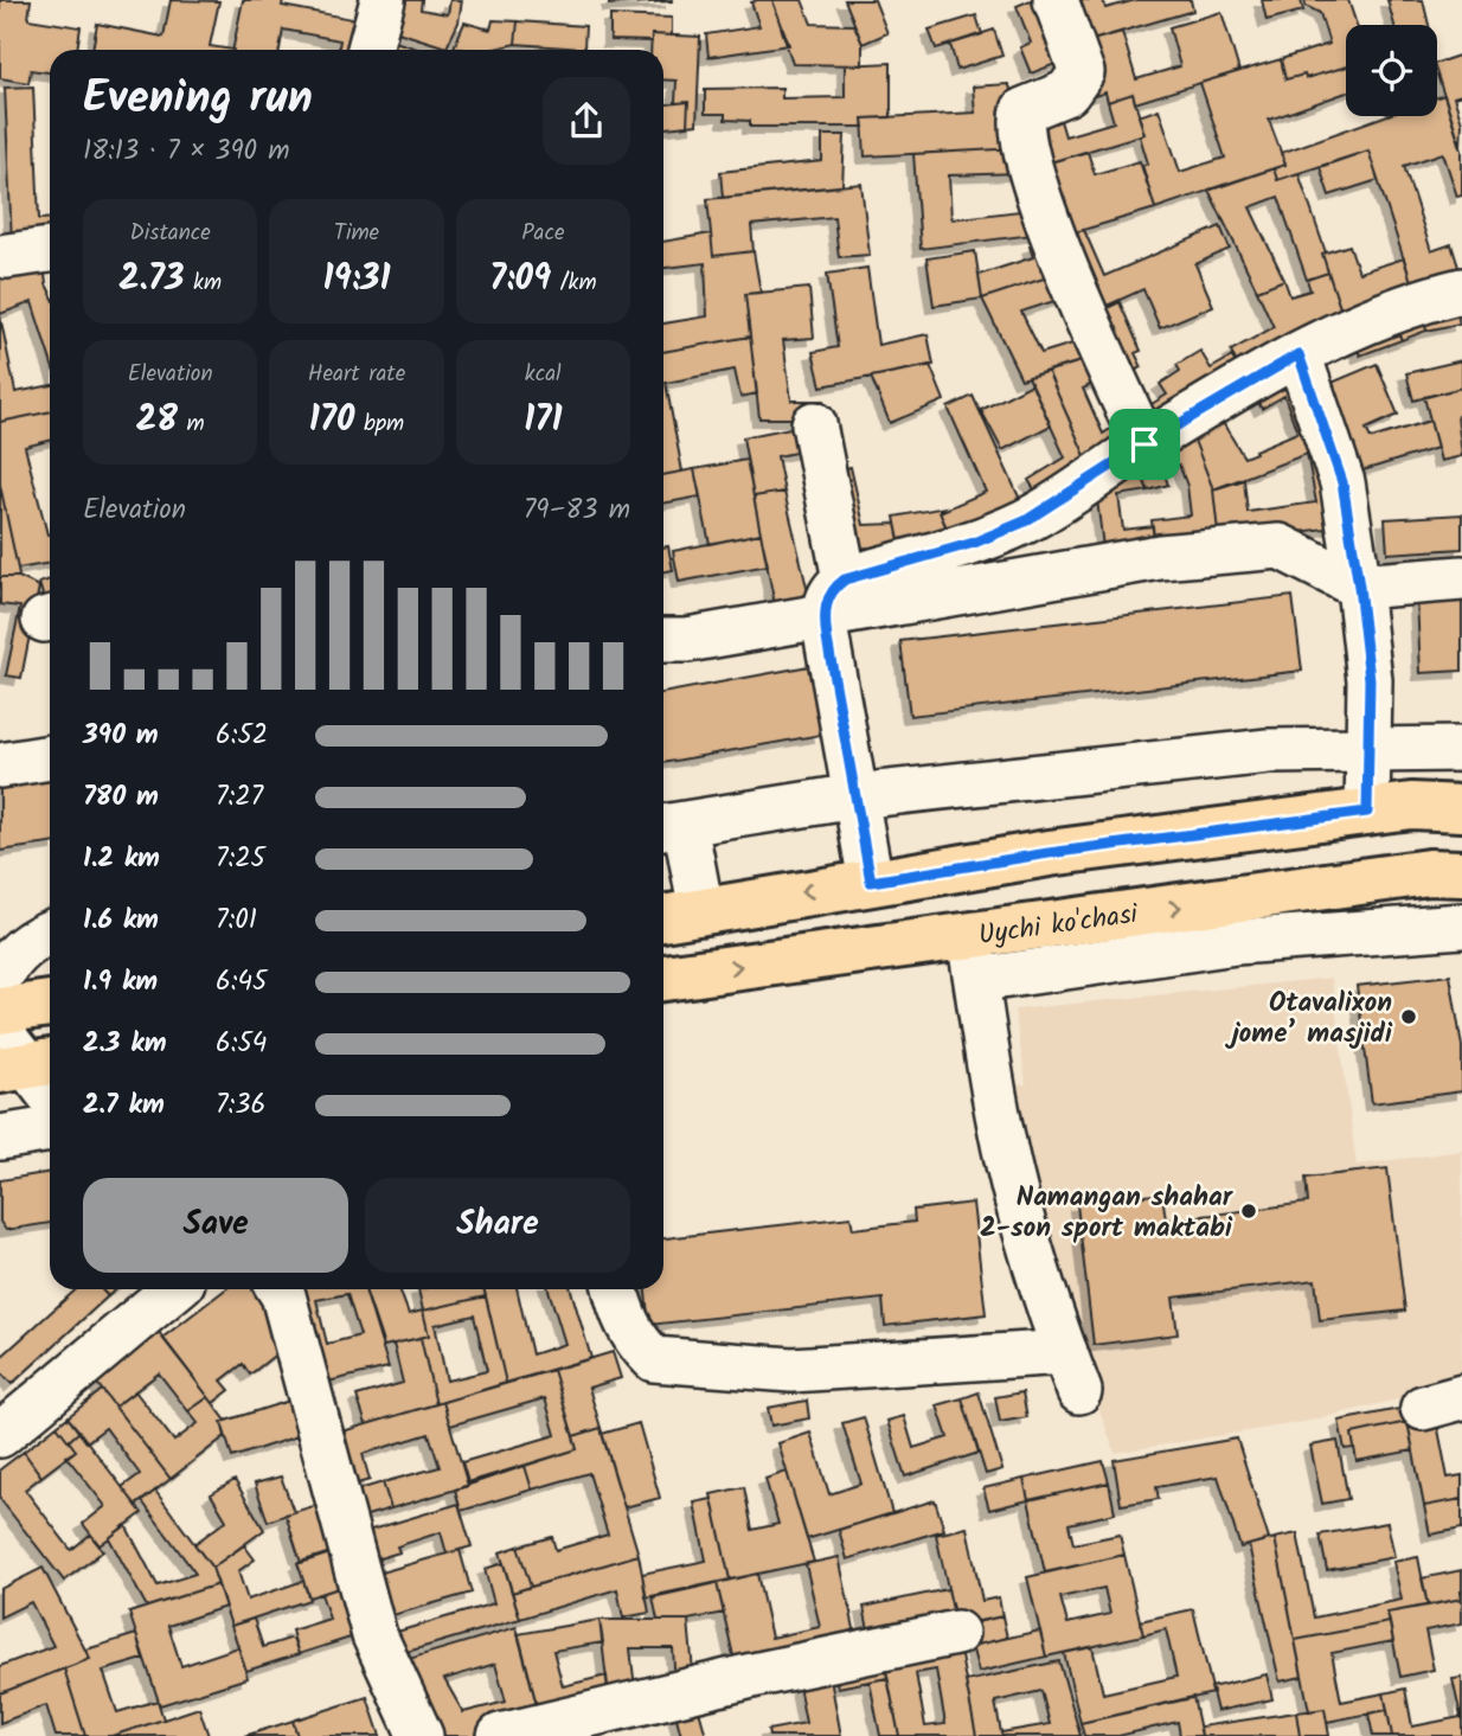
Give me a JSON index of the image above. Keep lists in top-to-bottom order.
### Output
{
  "streets": {
    "main road": ["Uychi ko'chasi"]
  },
  "places": ["Otavalixon jome’ masjidi", "Namangan shahar 2-son sport maktabi"],
  "page": {
    "heading": ["Evening run", "18:13 · 7 × 390 m"],
    "stats": [
      ["Distance", "2.73 km"],
      ["Time", "19:31"],
      ["Pace", "7:09 /km"],
      ["Elevation", "28 m"],
      ["Heart rate", "170 bpm"],
      ["kcal", "171"]
    ],
    "chart": ["Elevation", "79–83 m"],
    "list": [
      {
        "name": "390 m",
        "note": "6:52"
      },
      {
        "name": "780 m",
        "note": "7:27"
      },
      {
        "name": "1.2 km",
        "note": "7:25"
      },
      {
        "name": "1.6 km",
        "note": "7:01"
      },
      {
        "name": "1.9 km",
        "note": "6:45"
      },
      {
        "name": "2.3 km",
        "note": "6:54"
      },
      {
        "name": "2.7 km",
        "note": "7:36"
      }
    ],
    "buttons": ["Save", "Share"]
  }
}
